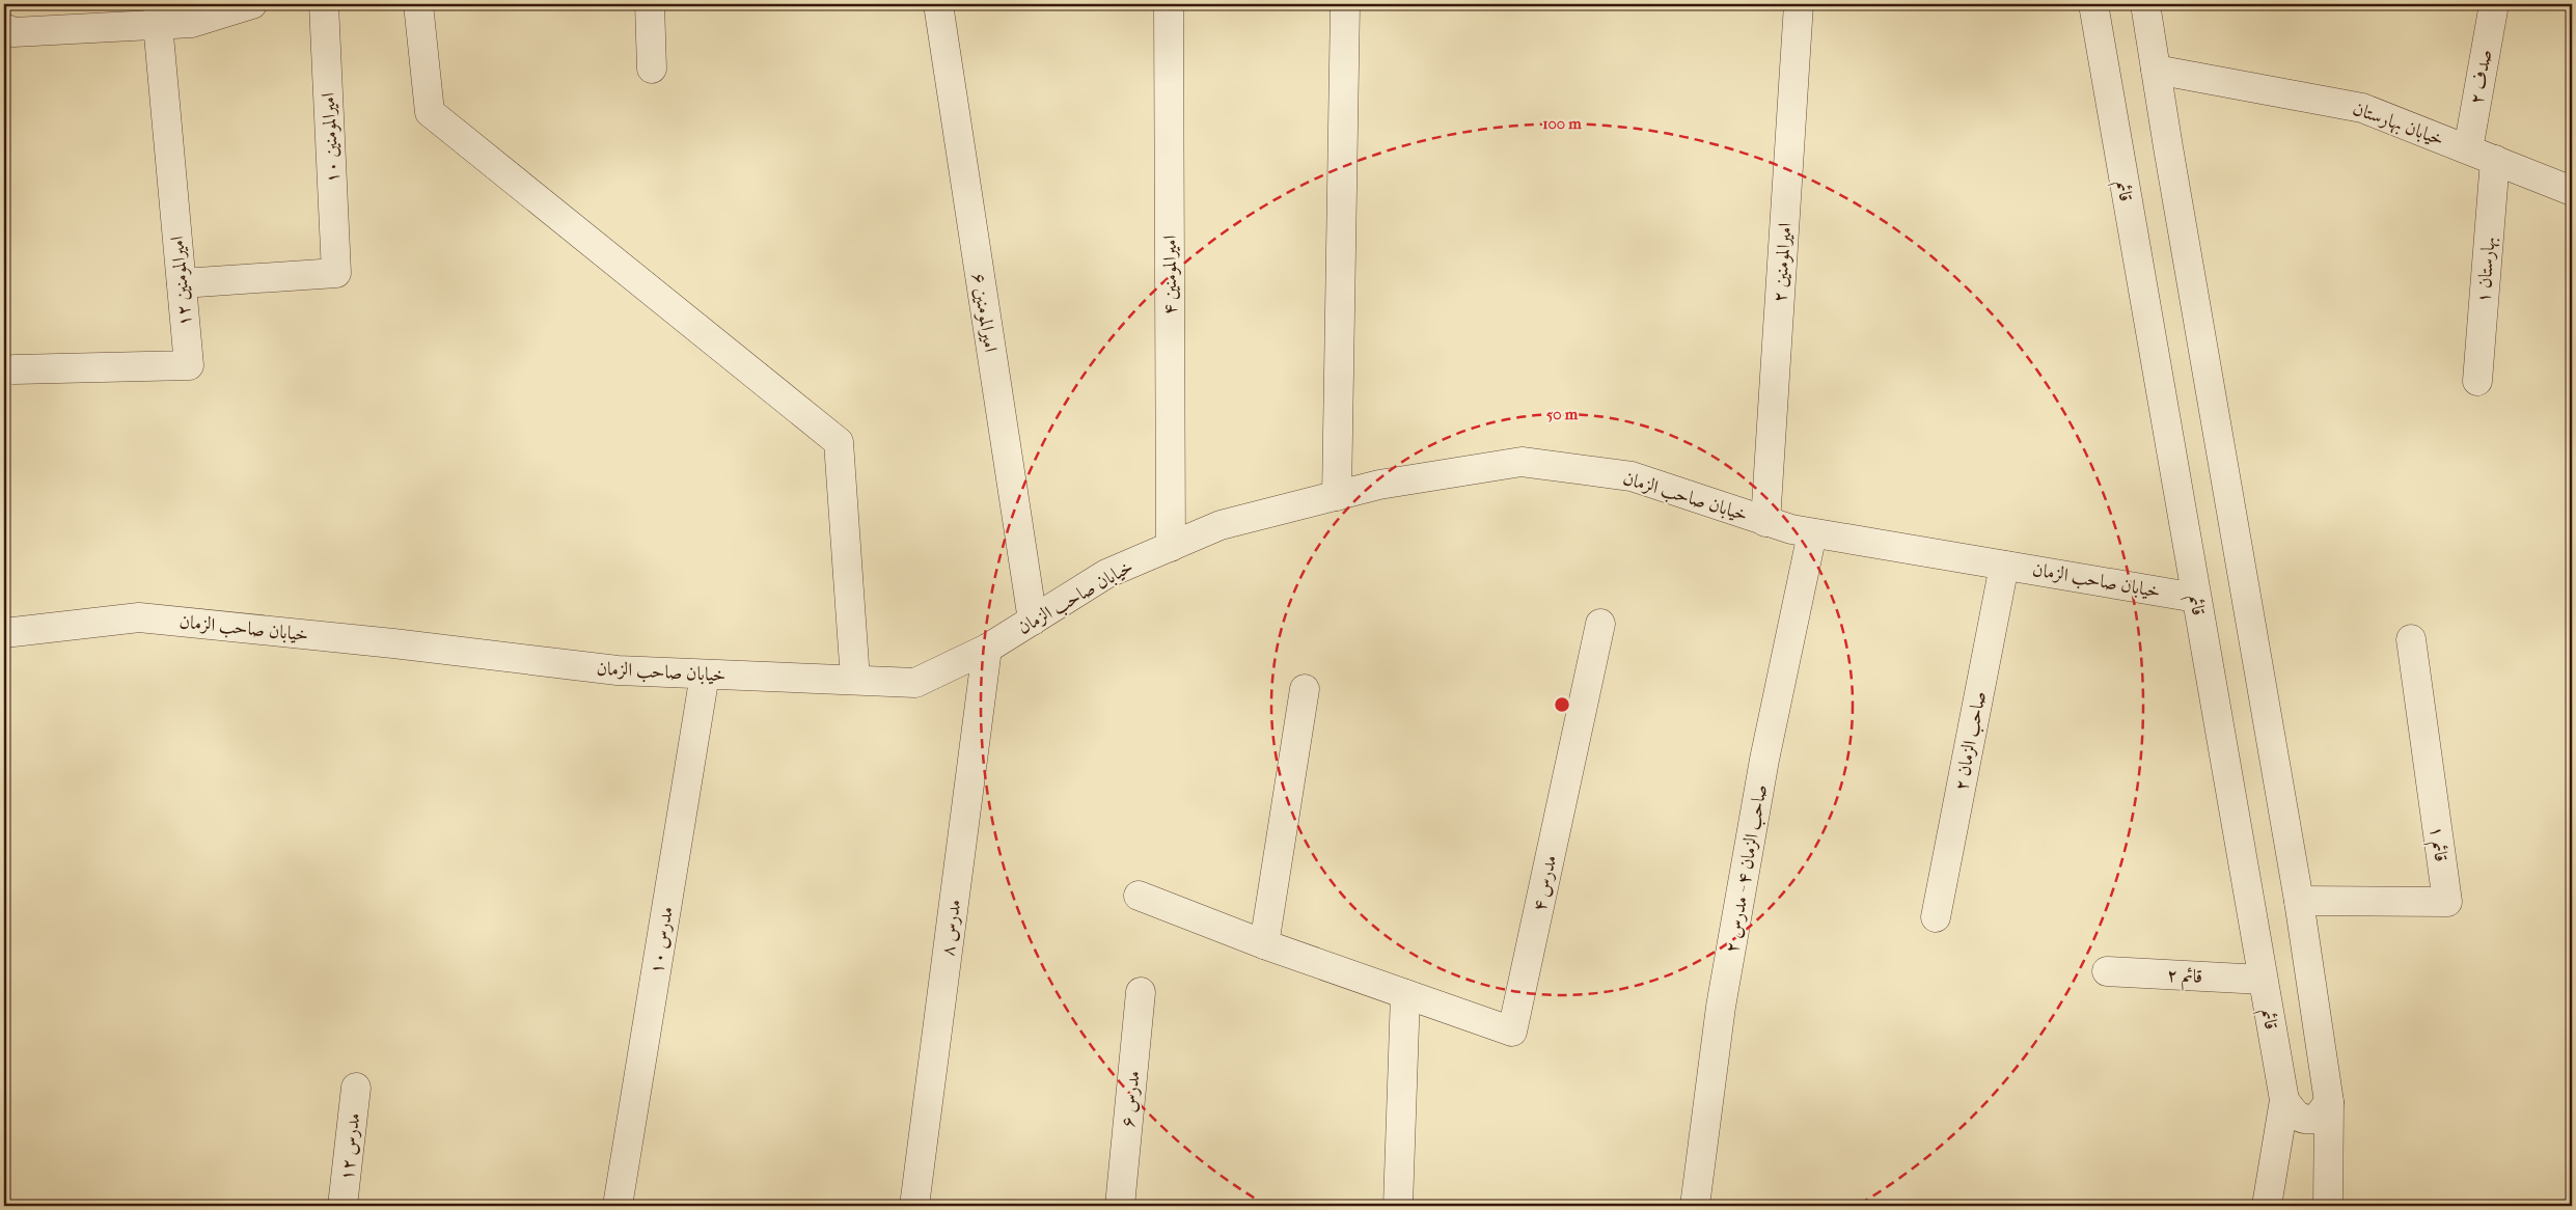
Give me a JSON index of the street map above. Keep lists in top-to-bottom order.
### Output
{
  "streets": {
    "street": [
      "صدف ۲",
      "خیابان بهارستان",
      "امیرالمومنین ۱۰",
      "قائم",
      "امیرالمومنین ۲",
      "بهارستان ۱",
      "امیرالمومنین ۴",
      "امیرالمومنین ۱۲",
      "امیرالمومنین ۶",
      "خیابان صاحب الزمان",
      "صاحب الزمان ۲",
      "قائم ۱",
      "صاحب الزمان ۴ - مدرس ۲",
      "مدرس ۴",
      "مدرس ۸",
      "مدرس ۱۰",
      "قائم ۲",
      "مدرس ۶",
      "مدرس ۱۲"
    ]
  },
  "crossings": [
    ["صدف ۲", "خیابان بهارستان"],
    ["خیابان بهارستان", "بهارستان ۱"],
    ["امیرالمومنین ۱۰", "امیرالمومنین ۱۲"],
    ["قائم", "خیابان صاحب الزمان"],
    ["قائم", "قائم ۲"],
    ["امیرالمومنین ۲", "خیابان صاحب الزمان"],
    ["امیرالمومنین ۴", "خیابان صاحب الزمان"],
    ["امیرالمومنین ۶", "خیابان صاحب الزمان"],
    ["خیابان صاحب الزمان", "صاحب الزمان ۲"],
    ["خیابان صاحب الزمان", "صاحب الزمان ۴ - مدرس ۲"],
    ["خیابان صاحب الزمان", "مدرس ۸"],
    ["خیابان صاحب الزمان", "مدرس ۱۰"]
  ],
  "rings": ["100 m", "50 m"]
}
